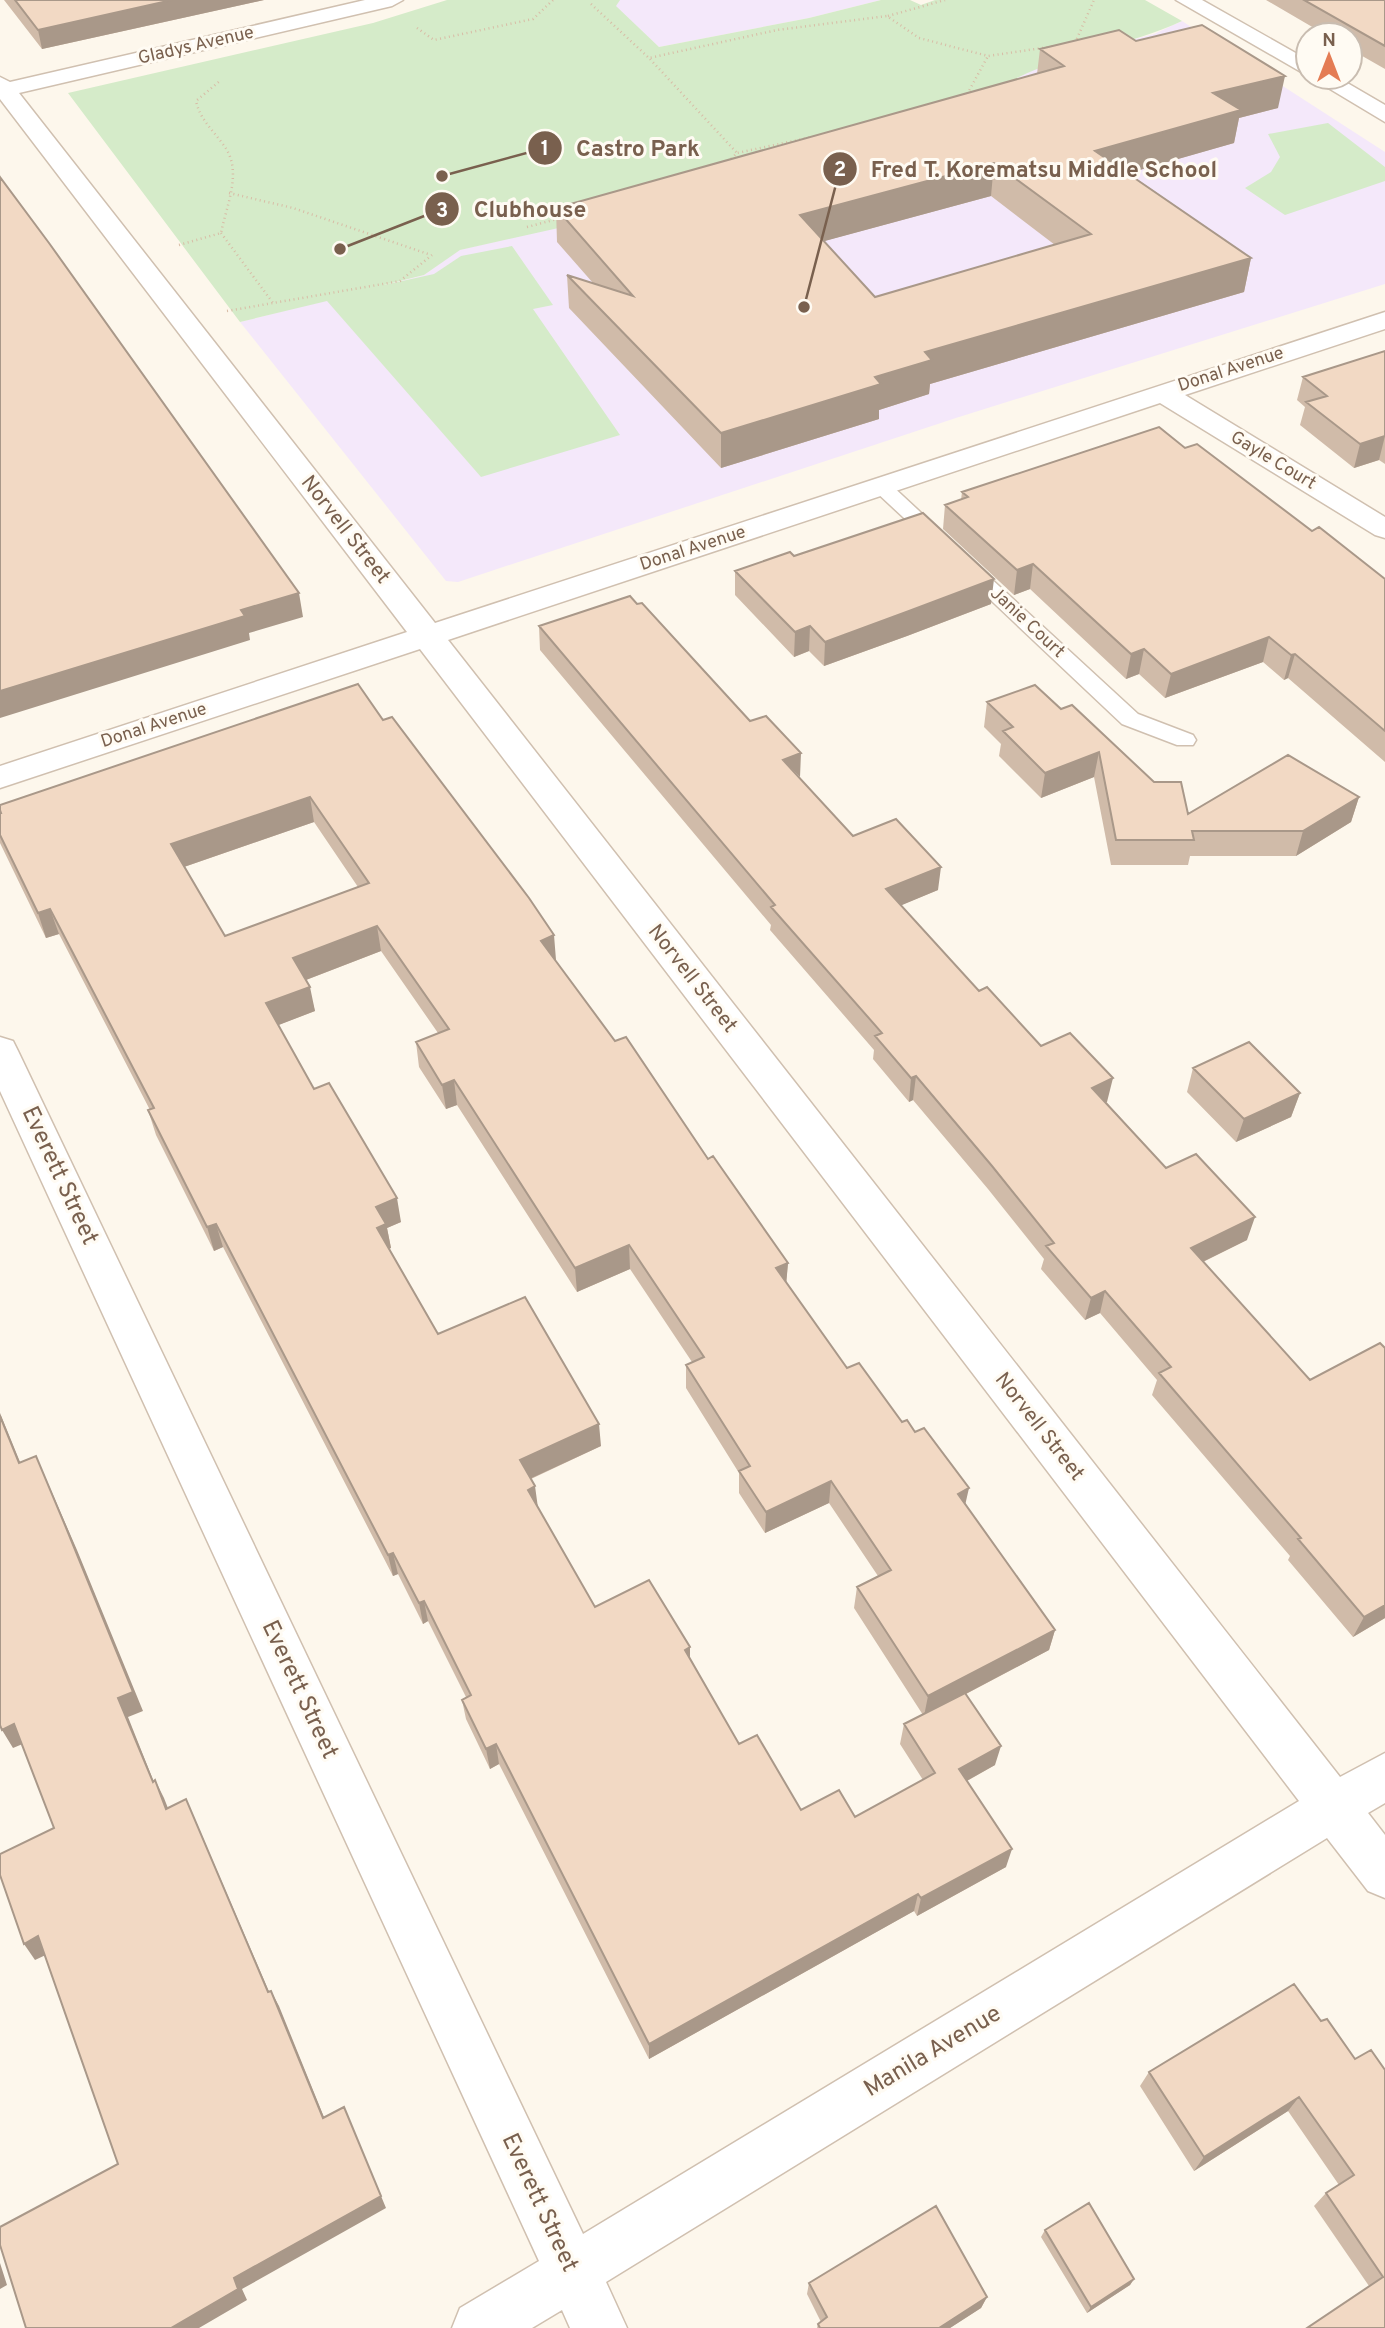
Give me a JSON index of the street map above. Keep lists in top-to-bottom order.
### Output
{
  "streets": {
    "street": [
      "Gladys Avenue",
      "Donal Avenue",
      "Gayle Court",
      "Norvell Street",
      "Everett Street",
      "Manila Avenue"
    ],
    "lane": ["Janie Court"]
  },
  "crossings": [
    ["Gladys Avenue", "Norvell Street"],
    ["Donal Avenue", "Gayle Court"],
    ["Donal Avenue", "Norvell Street"],
    ["Donal Avenue", "Janie Court"],
    ["Norvell Street", "Manila Avenue"],
    ["Everett Street", "Manila Avenue"]
  ],
  "places": ["Castro Park", "Clubhouse", "Fred T. Korematsu Middle School"],
  "north": "top"
}
